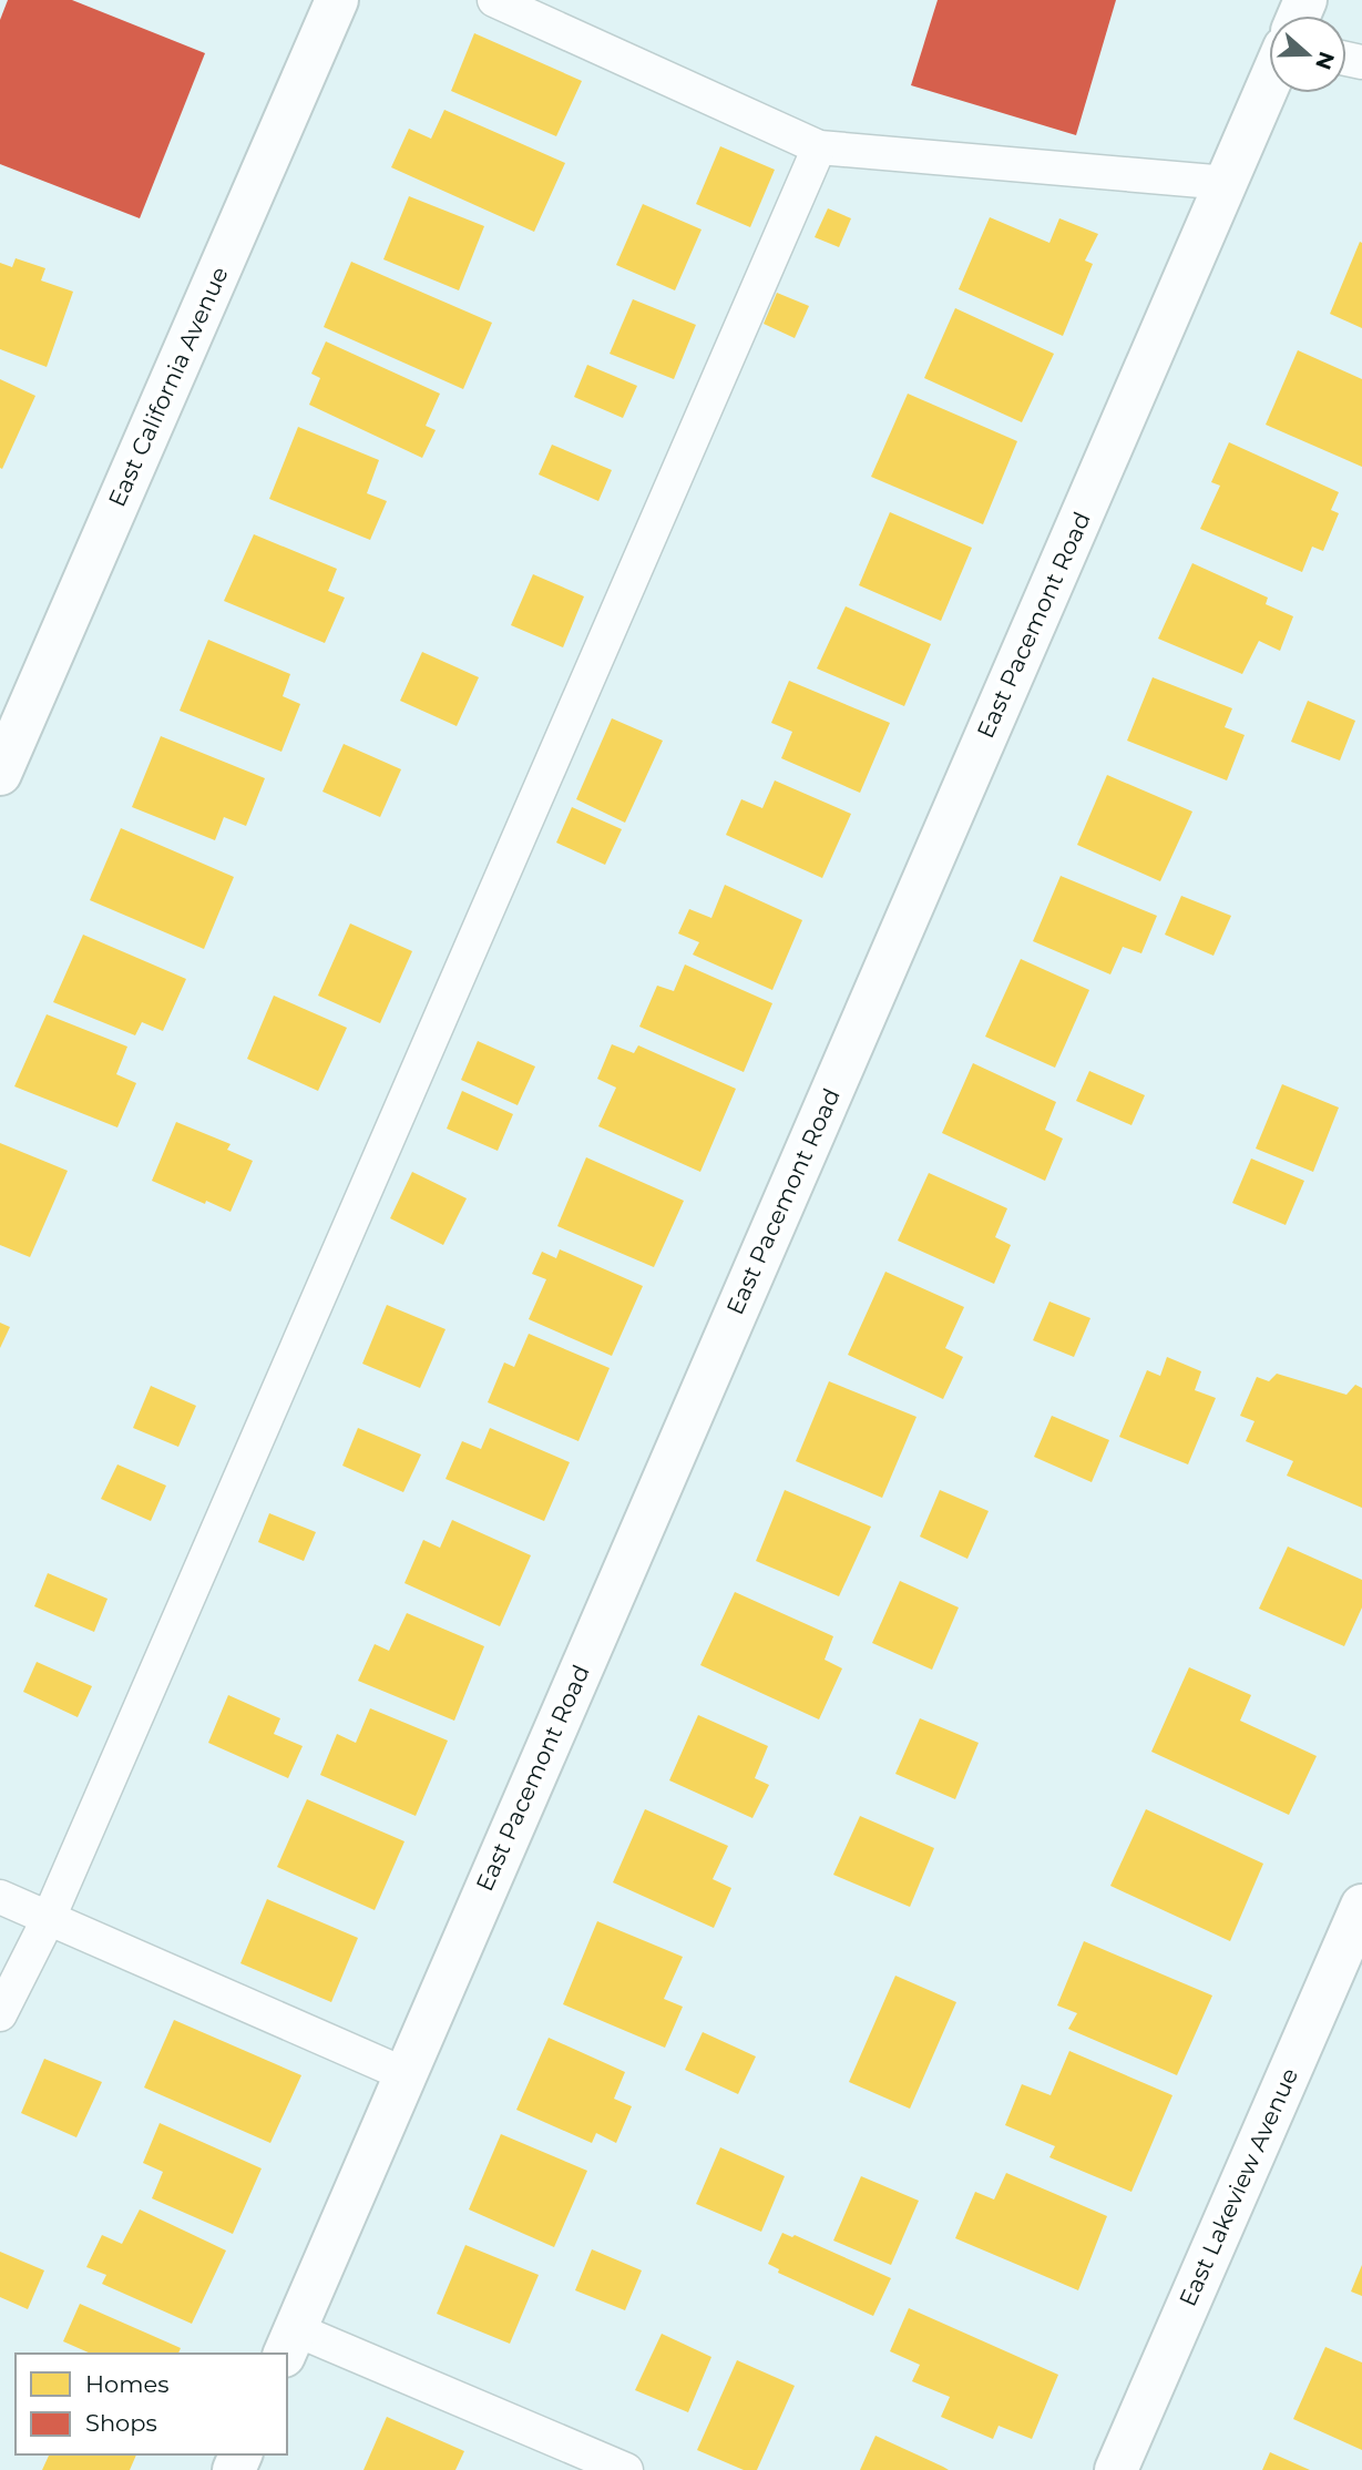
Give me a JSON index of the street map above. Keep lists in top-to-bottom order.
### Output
{
  "streets": {
    "street": ["East California Avenue", "East Pacemont Road", "East Lakeview Avenue"]
  },
  "legend": ["Homes", "Shops"],
  "north": "right"
}
